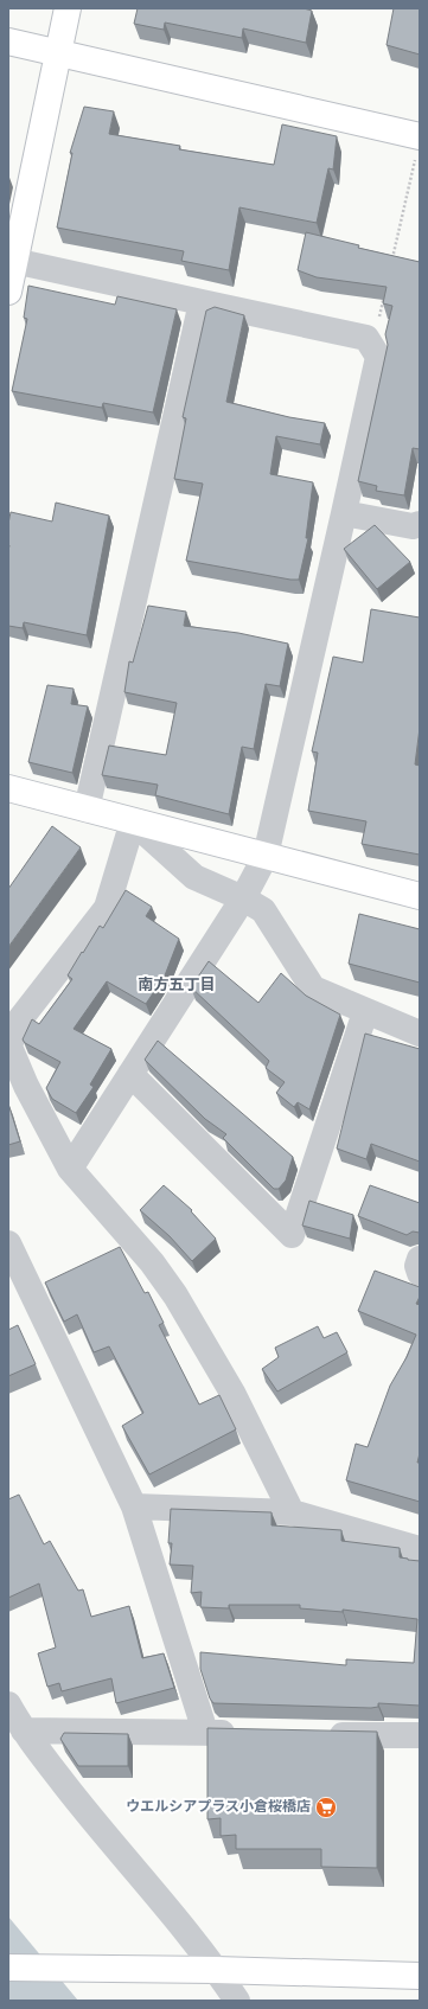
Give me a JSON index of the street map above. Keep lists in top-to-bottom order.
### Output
{
  "districts": ["南方五丁目"],
  "places": {
    "supermarket": ["ウエルシアプラス小倉桜橋店"]
  }
}
